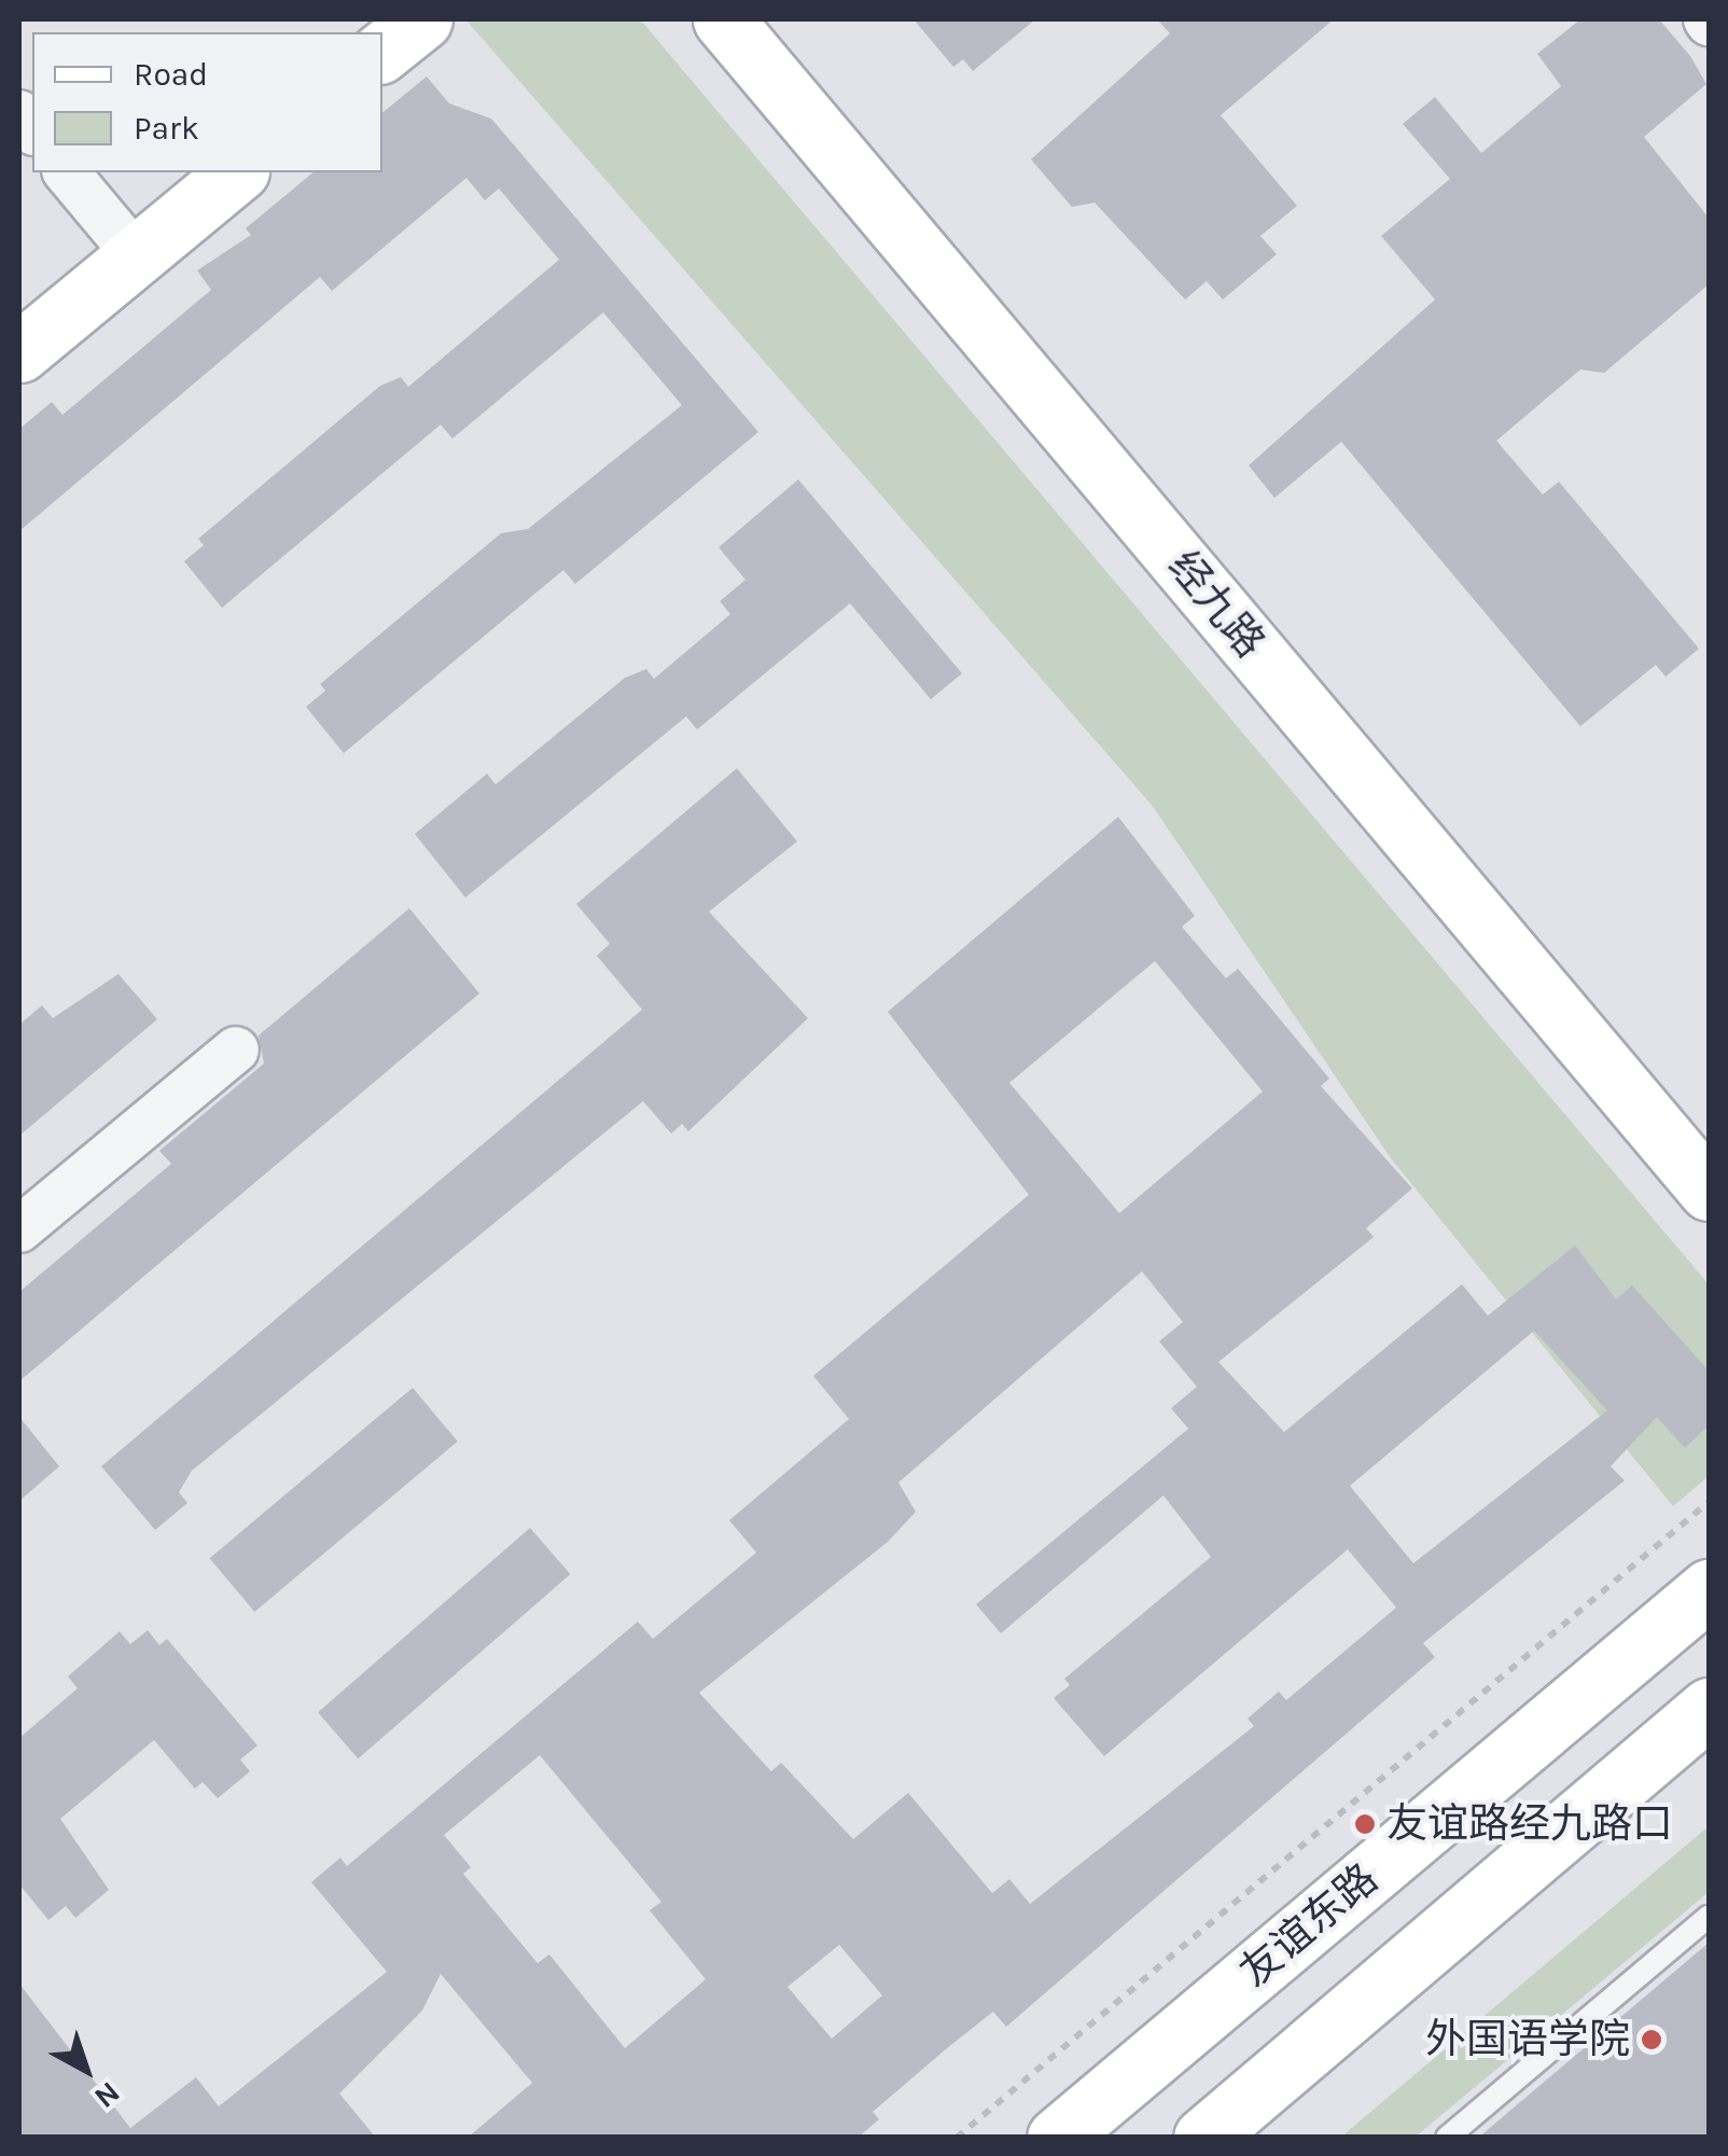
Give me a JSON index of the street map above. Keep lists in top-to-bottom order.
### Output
{
  "streets": {
    "street": ["经九路", "友谊东路"]
  },
  "places": ["友谊路经九路口", "外国语学院"],
  "legend": ["Road", "Park"],
  "north": "bottom right"
}
